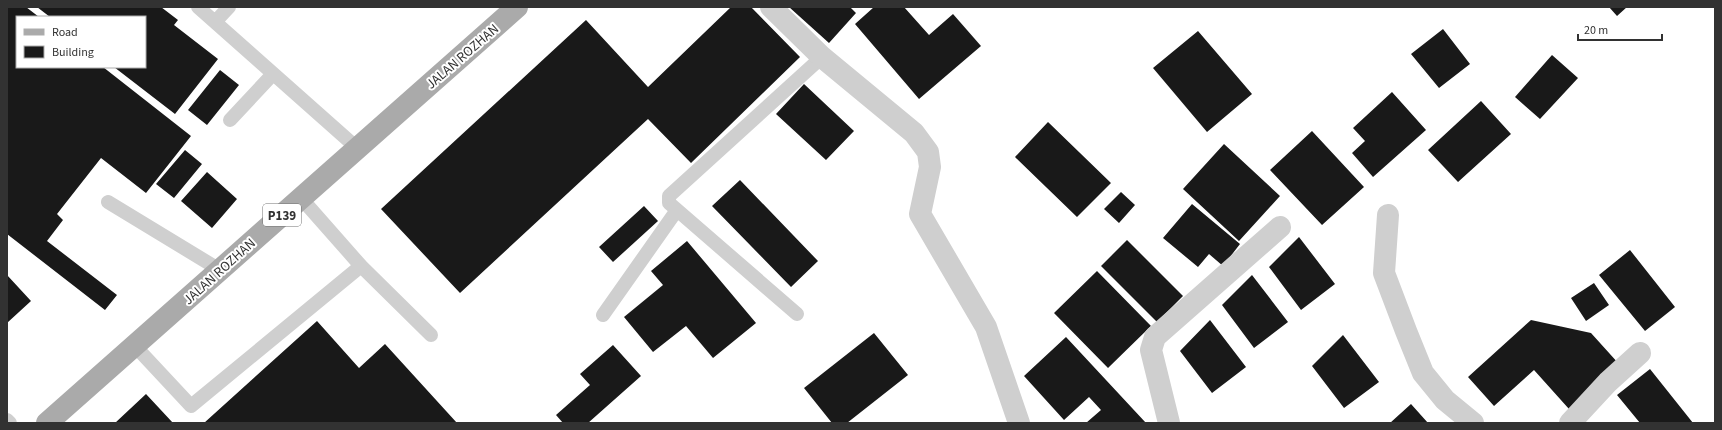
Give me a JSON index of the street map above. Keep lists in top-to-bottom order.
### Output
{
  "streets": {
    "main road": ["JALAN ROZHAN", "P139"]
  },
  "legend": ["Road", "Building"],
  "scale_bar": "20 m"
}
